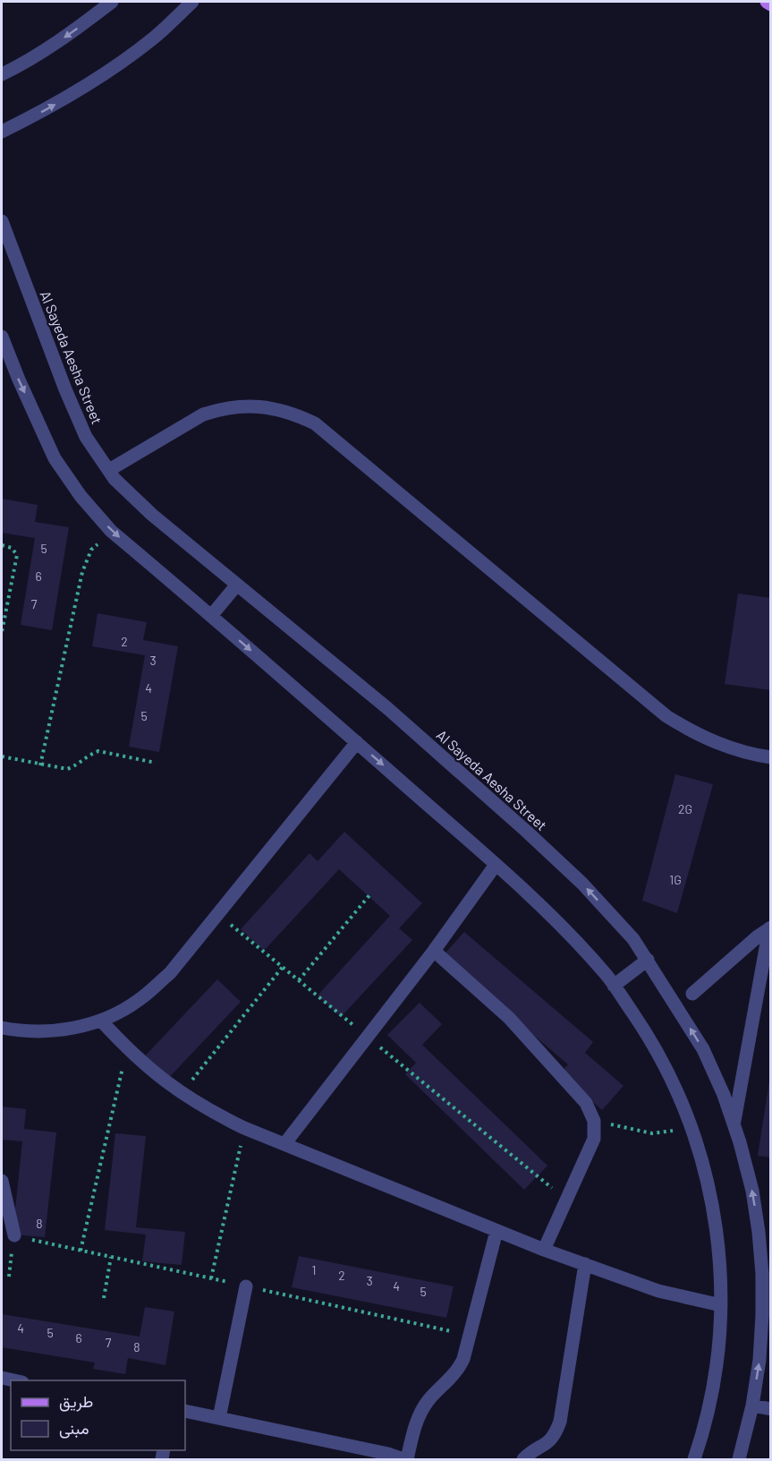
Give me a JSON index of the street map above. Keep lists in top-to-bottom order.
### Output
{
  "streets": {
    "street": ["Al Sayeda Aesha Street"]
  },
  "house_numbers": [
    "5",
    "6",
    "7",
    "2",
    "3",
    "4",
    "5",
    "2G",
    "1G",
    "8",
    "1",
    "2",
    "3",
    "4",
    "5",
    "4",
    "5",
    "6",
    "7",
    "8"
  ],
  "legend": ["طريق", "مبنى"]
}
